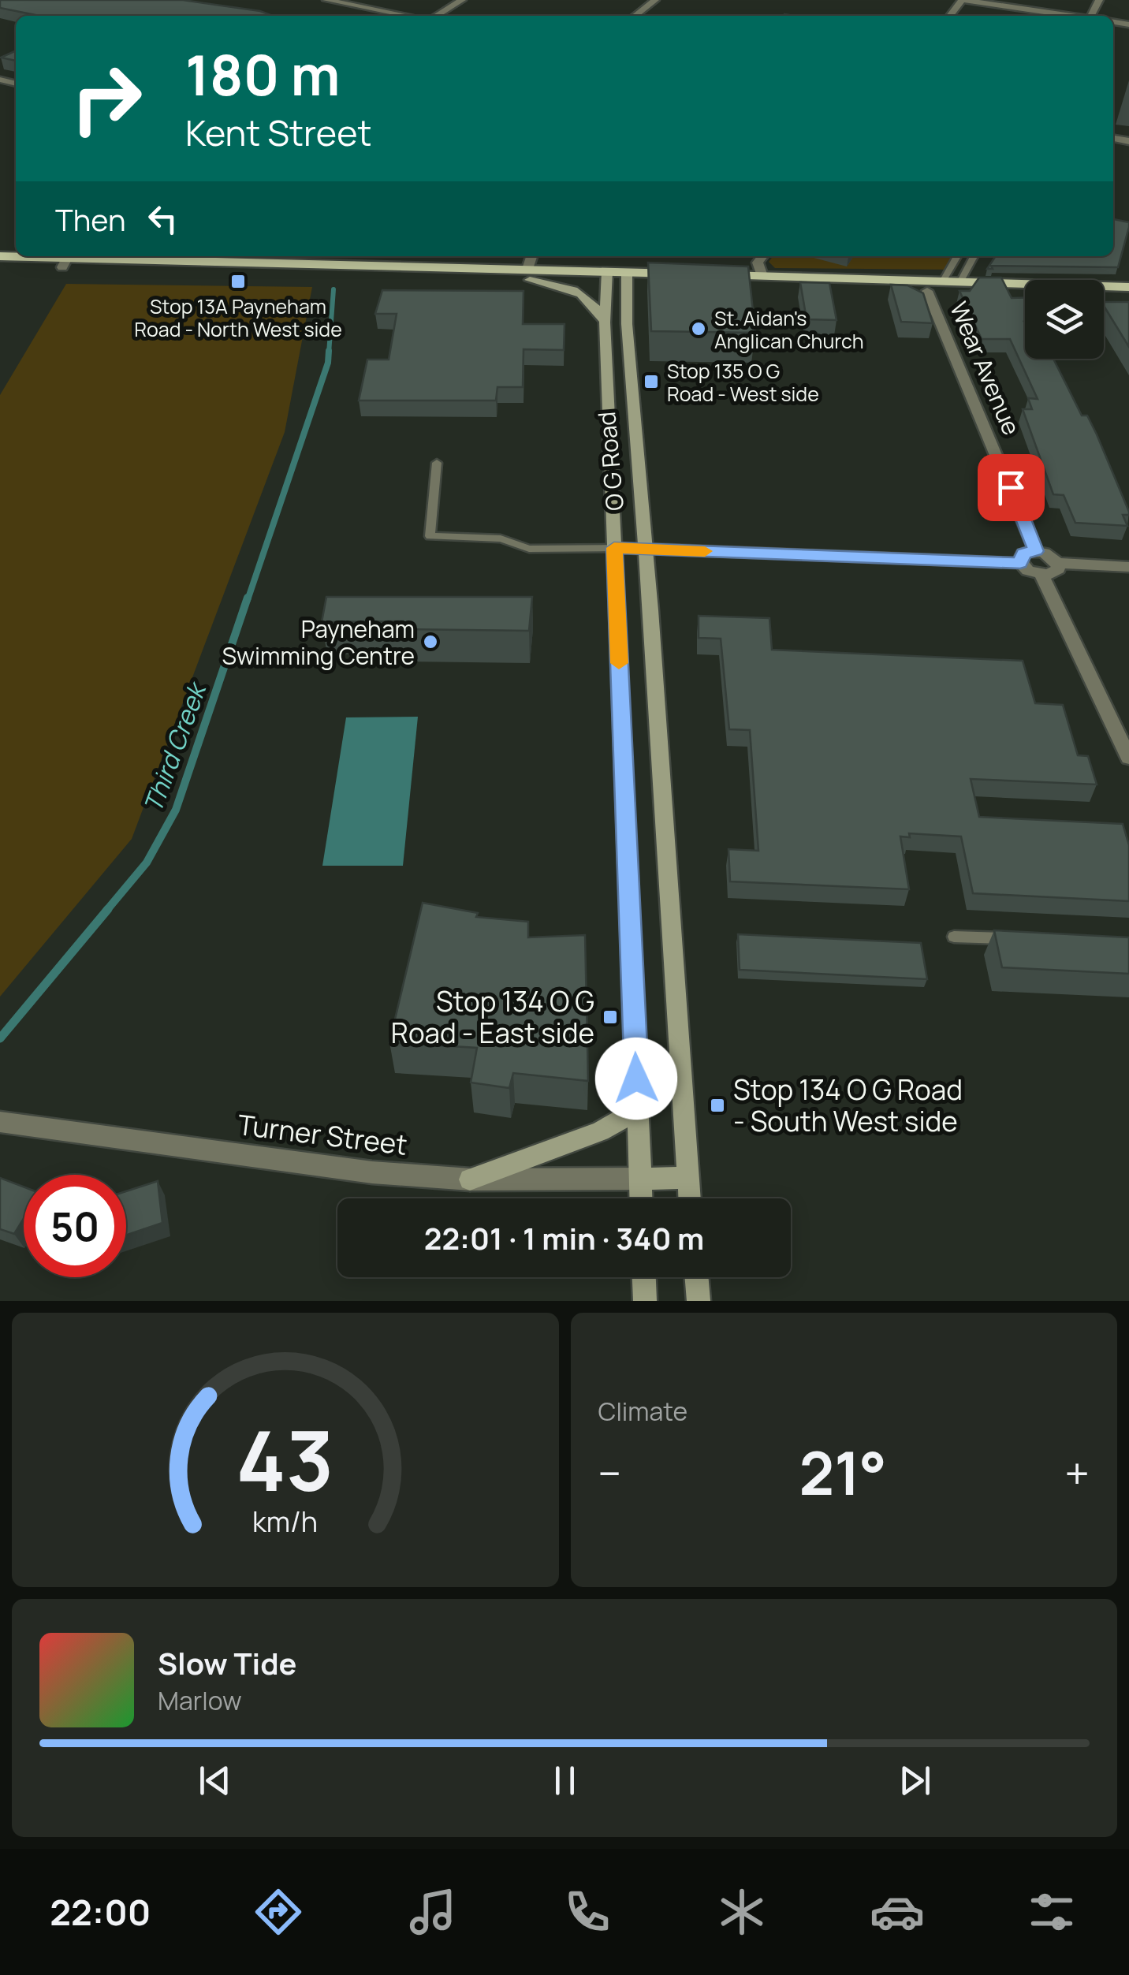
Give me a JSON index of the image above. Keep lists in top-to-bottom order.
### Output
{
  "streets": {
    "main road": ["O G Road"],
    "street": ["Wear Avenue", "Turner Street"]
  },
  "crossings": [
    ["O G Road", "Turner Street"]
  ],
  "water": ["Third Creek"],
  "places": {
    "transit": [
      "Stop 13A Payneham Road - North West side",
      "Stop 135 O G Road - West side",
      "Stop 134 O G Road - East side",
      "Stop 134 O G Road - South West side"
    ],
    "other": ["St. Aidan's Anglican Church", "Payneham Swimming Centre"]
  },
  "page": {
    "turn": ["180 m", "Kent Street"],
    "then": "Then",
    "limit": "50",
    "trip": "22:01 · 1 min · 340 m",
    "tile": "Climate",
    "heat": ["−", "21°", "+"],
    "song": ["Slow Tide", "Marlow"],
    "tabs": "22:00",
    "gauge": ["43", "km/h"]
  }
}
